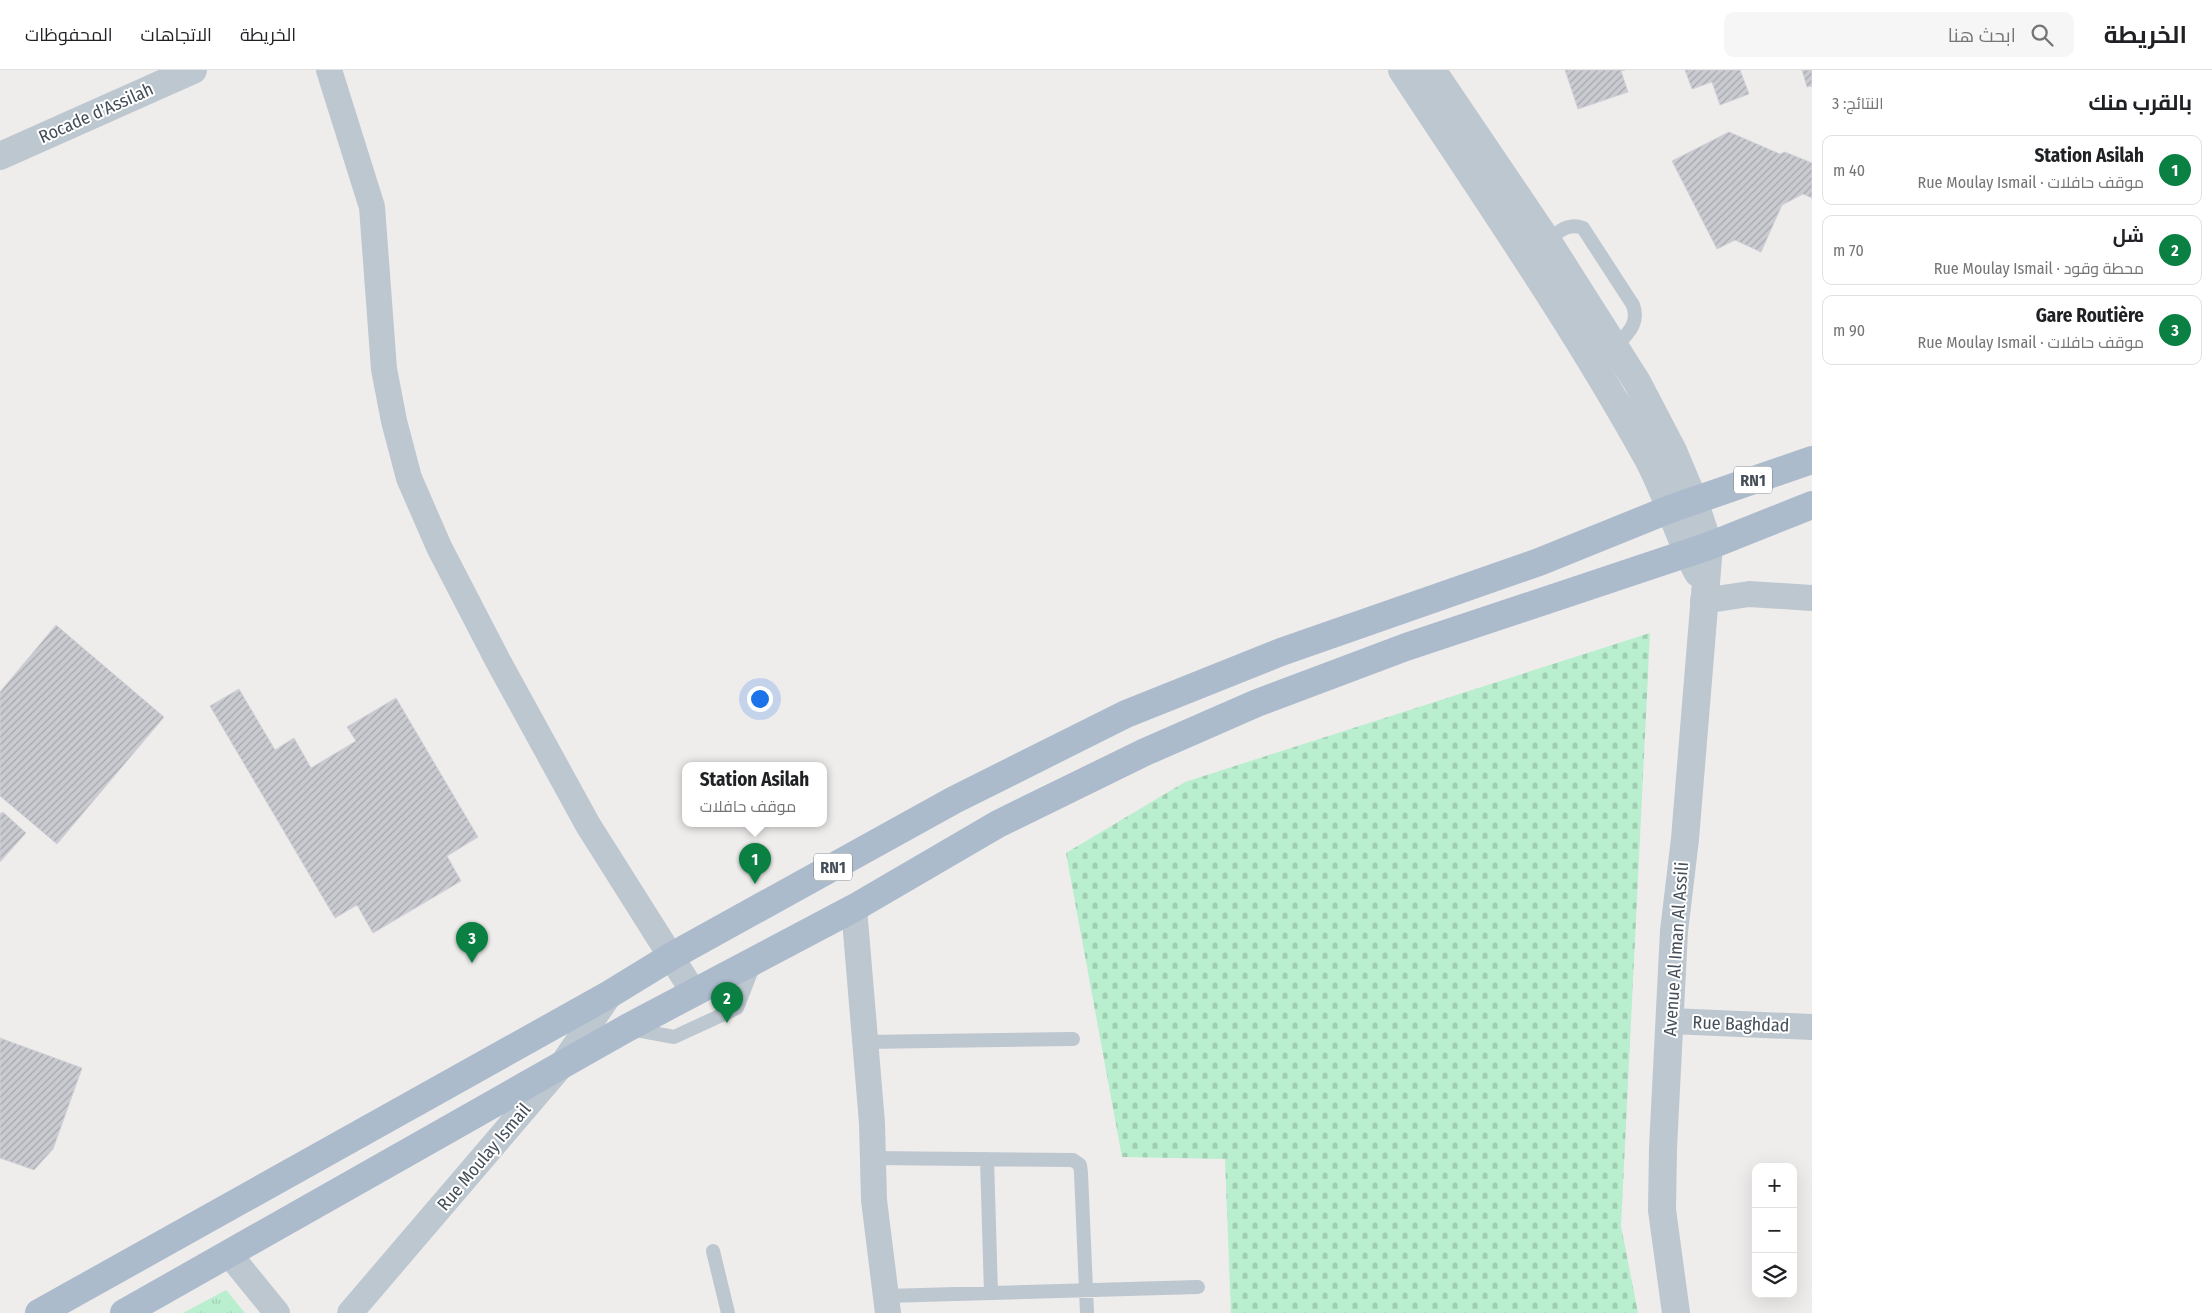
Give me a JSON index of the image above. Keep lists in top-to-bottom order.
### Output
{
  "streets": {
    "main road": ["RN1"],
    "street": [
      "Rocade d'Assilah",
      "Avenue Al Iman Al Assili",
      "Rue Baghdad",
      "Rue Moulay Ismail"
    ]
  },
  "crossings": [
    ["RN1", "Avenue Al Iman Al Assili"],
    ["RN1", "Rue Moulay Ismail"],
    ["Avenue Al Iman Al Assili", "Rue Baghdad"]
  ],
  "page": {
    "header": "الخريطة",
    "search": "ابحث هنا",
    "nav": ["الخريطة", "الاتجاهات", "المحفوظات"],
    "heading": ["بالقرب منك", "النتائج: 3"],
    "list": [
      {
        "mark": "1",
        "name": "Station Asilah",
        "note": "موقف حافلات · Rue Moulay Ismail",
        "value": "40 m"
      },
      {
        "mark": "2",
        "name": "شل",
        "note": "محطة وقود · Rue Moulay Ismail",
        "value": "70 m"
      },
      {
        "mark": "3",
        "name": "Gare Routière",
        "note": "موقف حافلات · Rue Moulay Ismail",
        "value": "90 m"
      }
    ],
    "popup": ["Station Asilah", "موقف حافلات"],
    "pins": ["1", "3", "2"],
    "map_buttons": ["+", "−"]
  }
}
